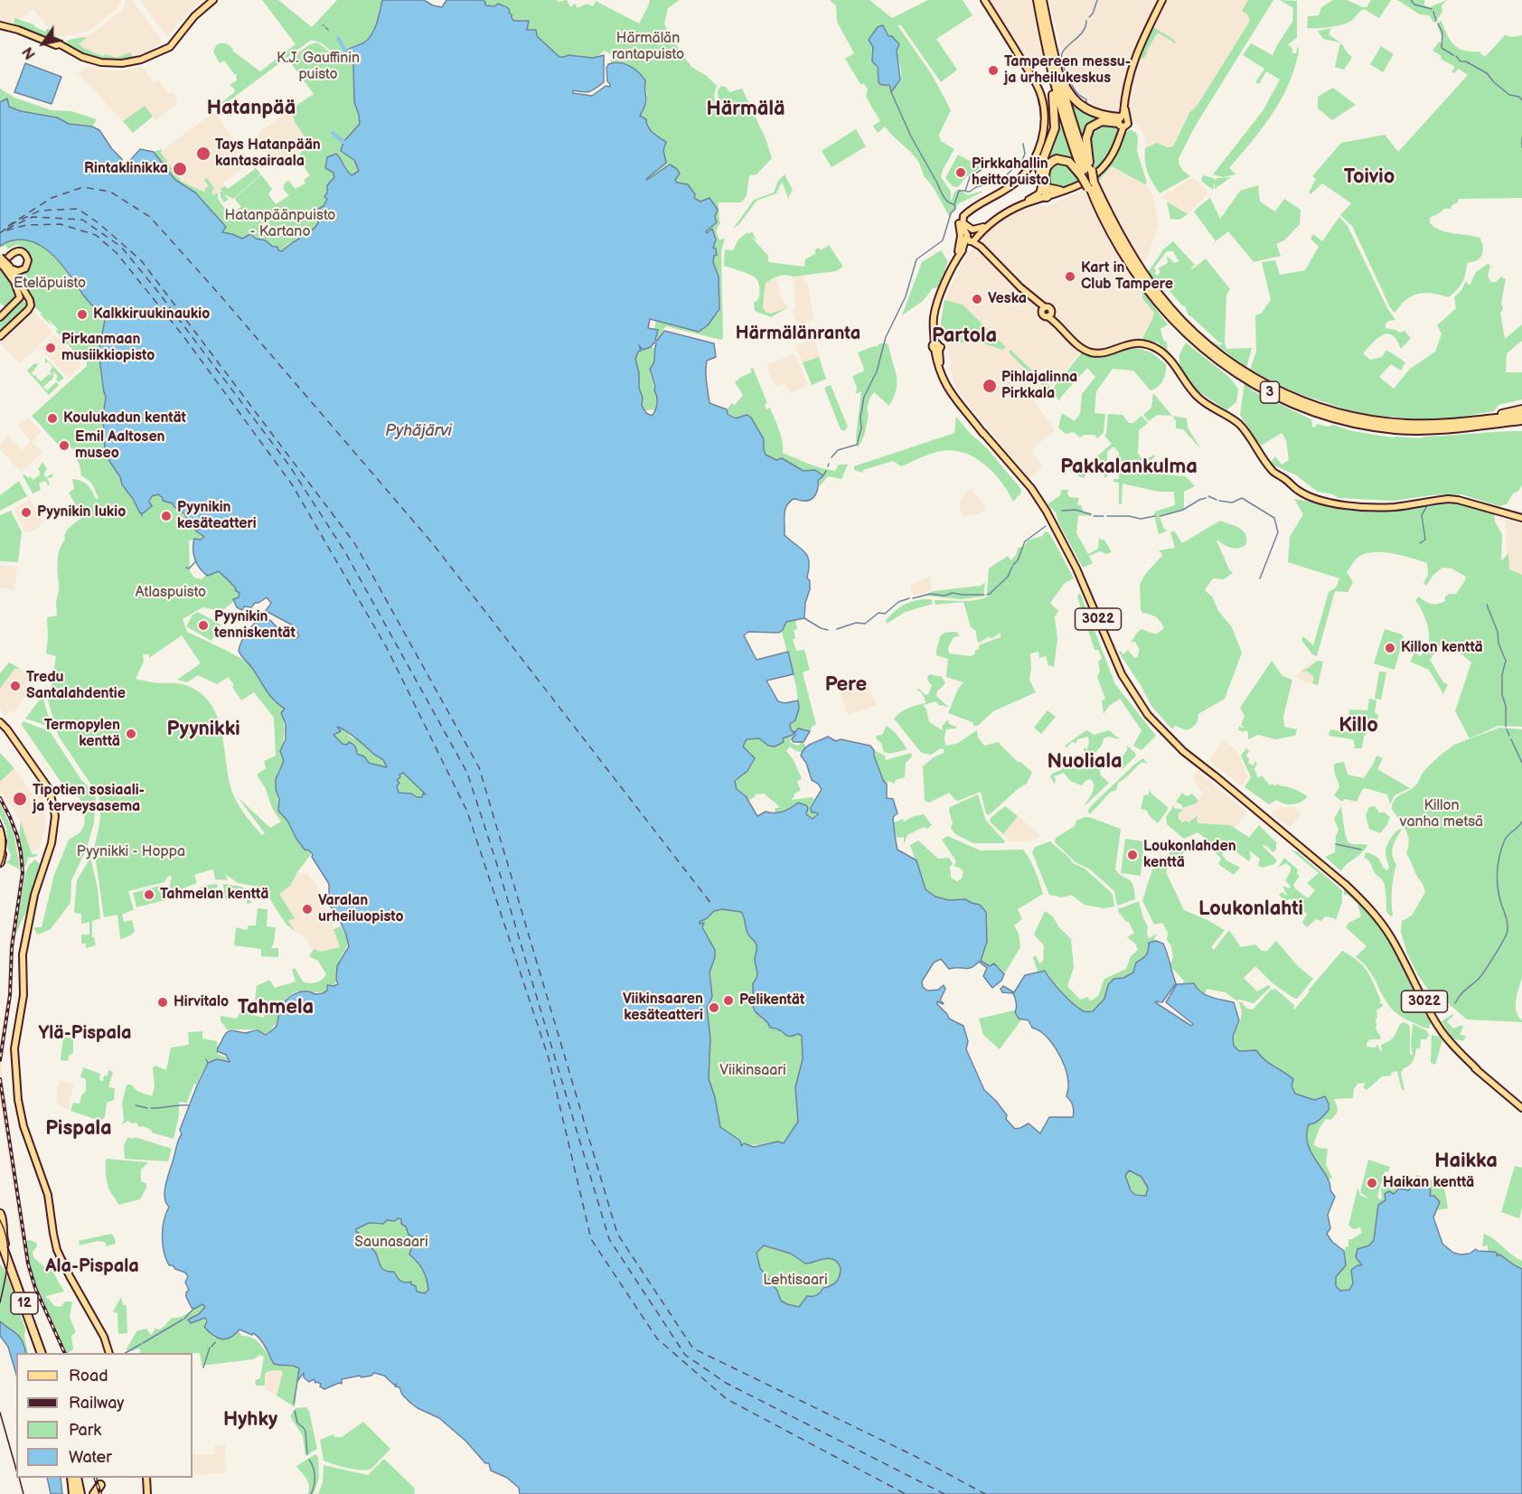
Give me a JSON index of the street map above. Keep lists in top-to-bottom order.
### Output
{
  "streets": {
    "highway": ["3", "12"],
    "main road": ["3022"]
  },
  "districts": [
    "Hatanpää",
    "Härmälä",
    "Toivio",
    "Härmälänranta",
    "Partola",
    "Pakkalankulma",
    "Pere",
    "Killo",
    "Pyynikki",
    "Nuoliala",
    "Loukonlahti",
    "Tahmela",
    "Ylä-Pispala",
    "Pispala",
    "Haikka",
    "Ala-Pispala",
    "Hyhky"
  ],
  "water": ["Pyhäjärvi"],
  "parks": [
    "Härmälän rantapuisto",
    "K.J. Gauffinin puisto",
    "Hatanpäänpuisto - Kartano",
    "Eteläpuisto",
    "Atlaspuisto",
    "Killon vanha metsä",
    "Pyynikki - Hoppa",
    "Viikinsaari",
    "Saunasaari",
    "Lehtisaari"
  ],
  "places": [
    "Tampereen messu- ja urheilukeskus",
    "Tays Hatanpään kantasairaala",
    "Rintaklinikka",
    "Pirkkahallin heittopuisto",
    "Kart in Club Tampere",
    "Veska",
    "Kalkkiruukinaukio",
    "Pirkanmaan musiikkiopisto",
    "Pihlajalinna Pirkkala",
    "Koulukadun kentät",
    "Emil Aaltosen museo",
    "Pyynikin lukio",
    "Pyynikin kesäteatteri",
    "Pyynikin tenniskentät",
    "Killon kenttä",
    "Tredu Santalahdentie",
    "Termopylen kenttä",
    "Tipotien sosiaali- ja terveysasema",
    "Loukonlahden kenttä",
    "Tahmelan kenttä",
    "Varalan urheiluopisto",
    "Pelikentät",
    "Hirvitalo",
    "Viikinsaaren kesäteatteri",
    "Haikan kenttä"
  ],
  "legend": [
    "Road",
    "Railway",
    "Park",
    "Water"
  ],
  "north": "bottom left"
}
